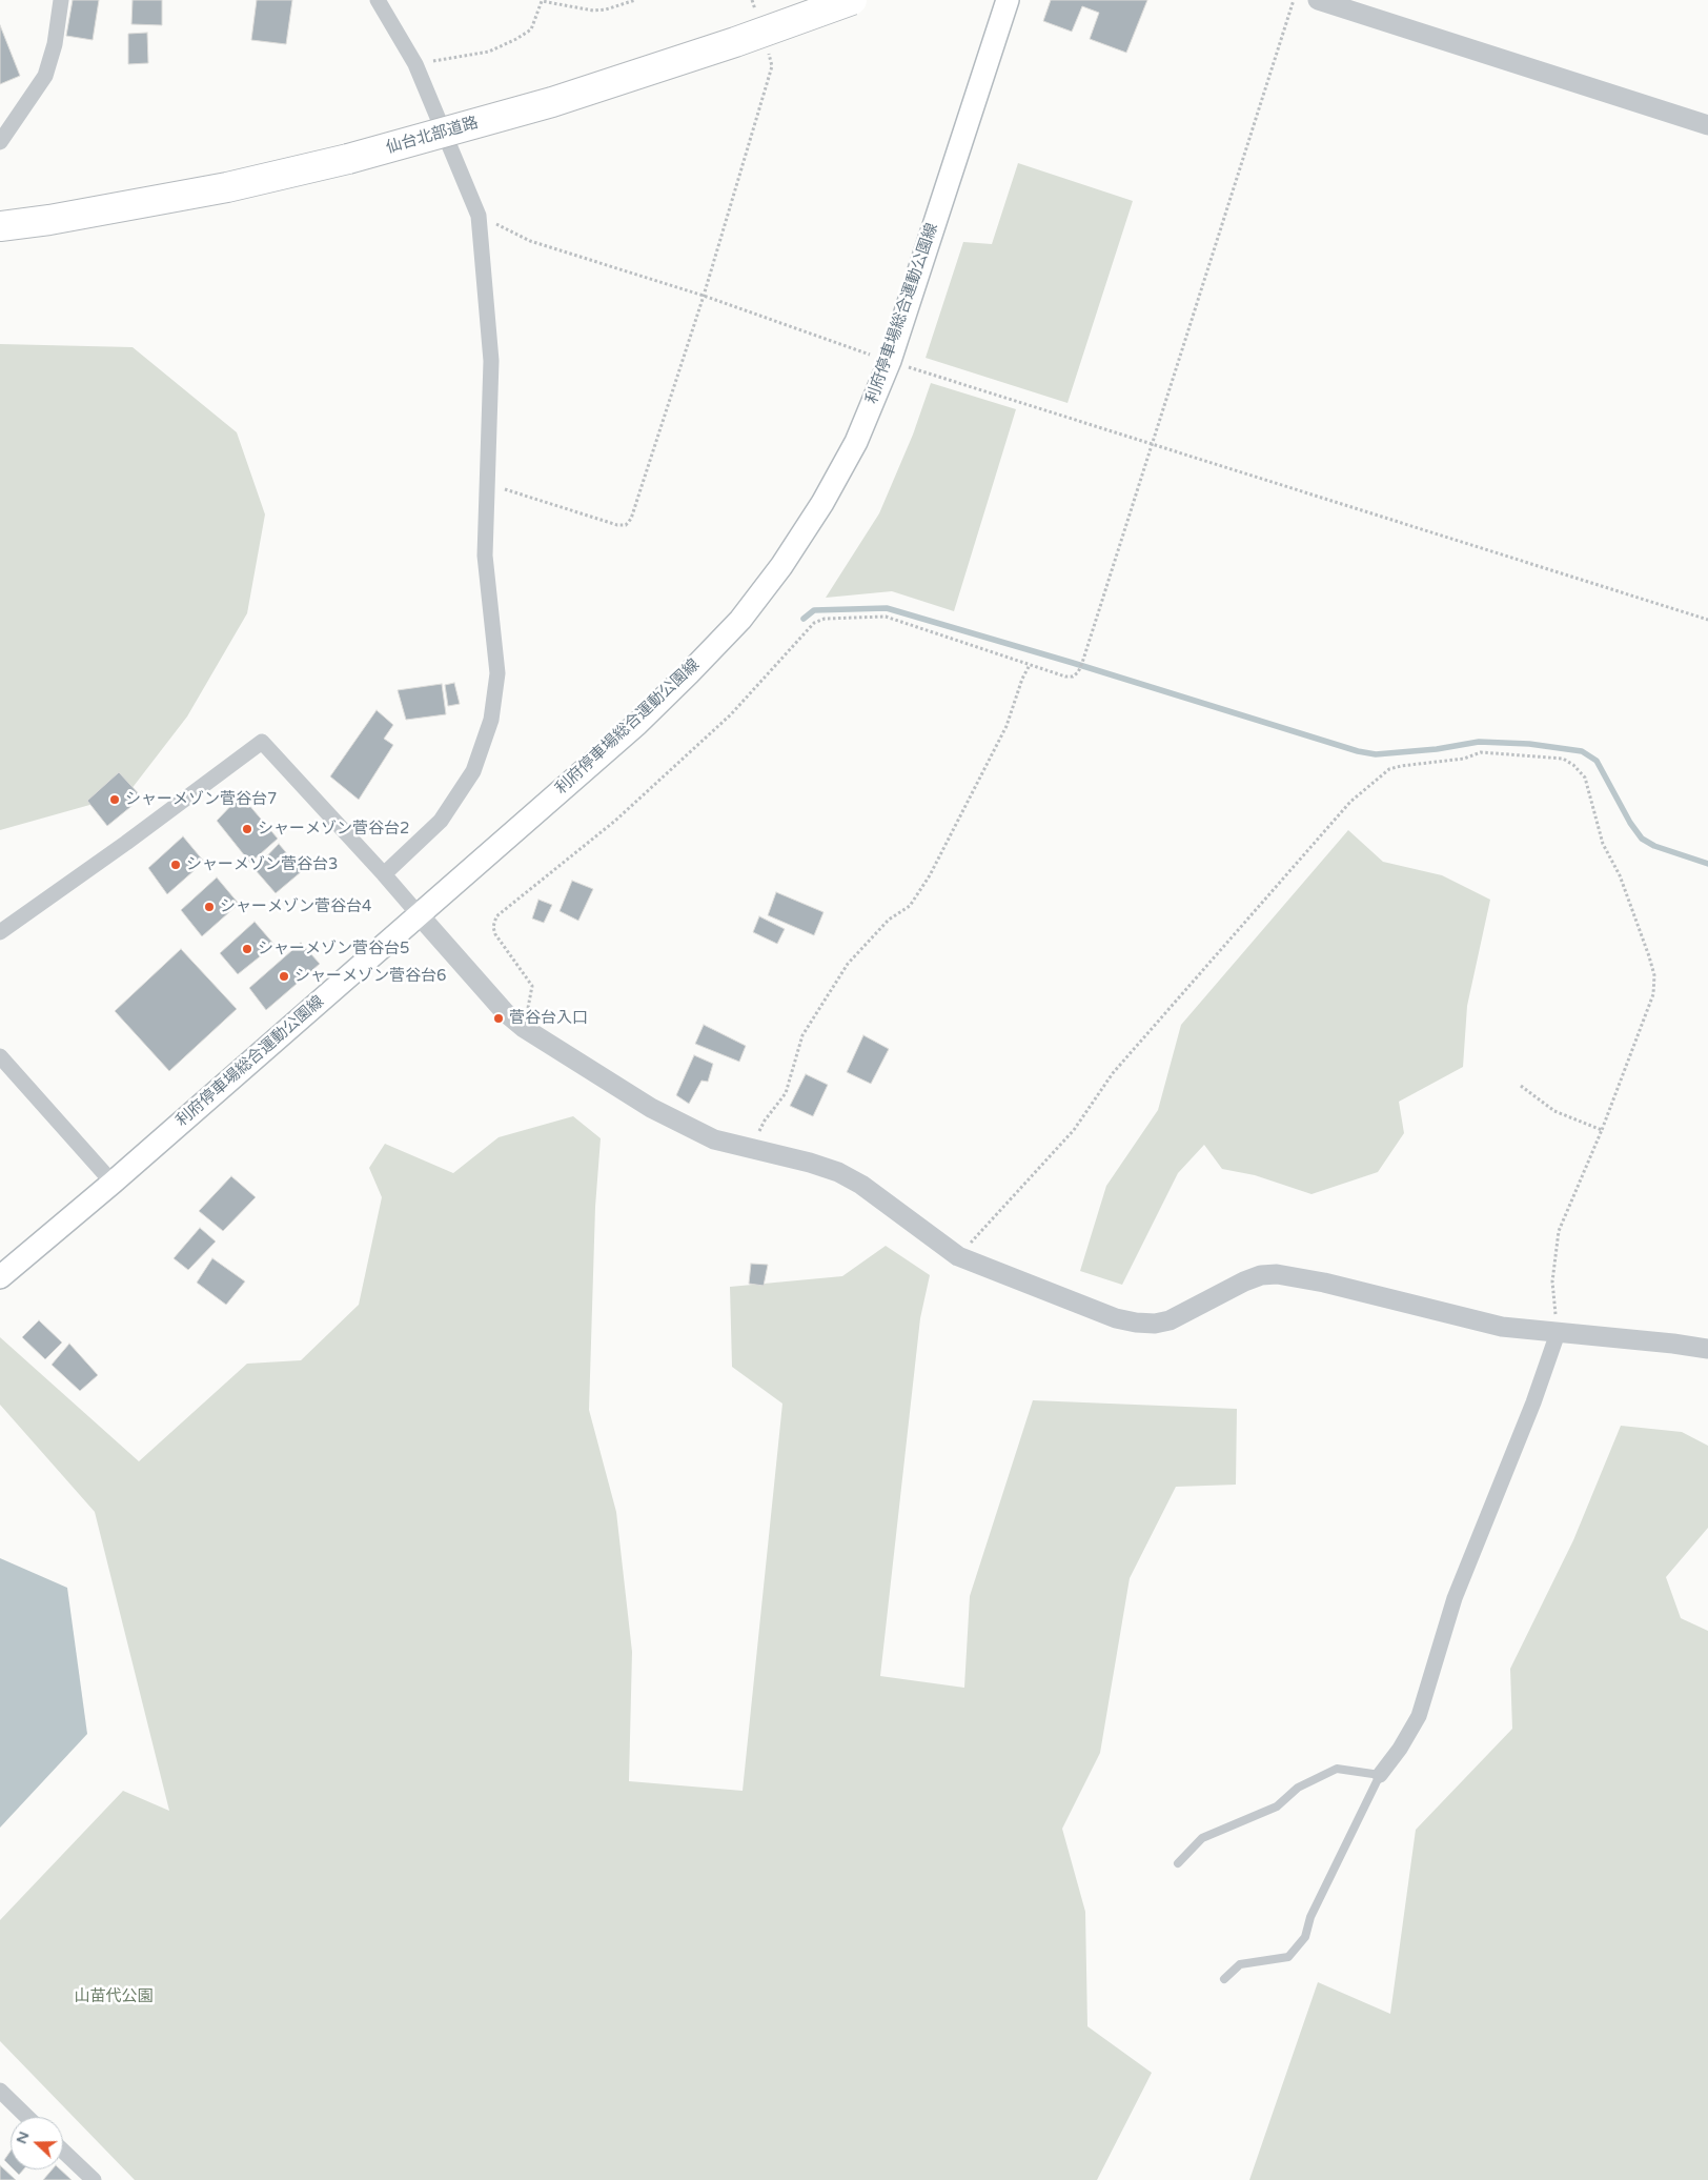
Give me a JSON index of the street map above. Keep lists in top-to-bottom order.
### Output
{
  "streets": {
    "highway": ["仙台北部道路"],
    "main road": ["利府停車場総合運動公園線"]
  },
  "parks": ["山苗代公園"],
  "places": [
    "シャーメゾン菅谷台7",
    "シャーメゾン菅谷台2",
    "シャーメゾン菅谷台3",
    "シャーメゾン菅谷台4",
    "シャーメゾン菅谷台5",
    "シャーメゾン菅谷台6",
    "菅谷台入口"
  ],
  "north": "left"
}
